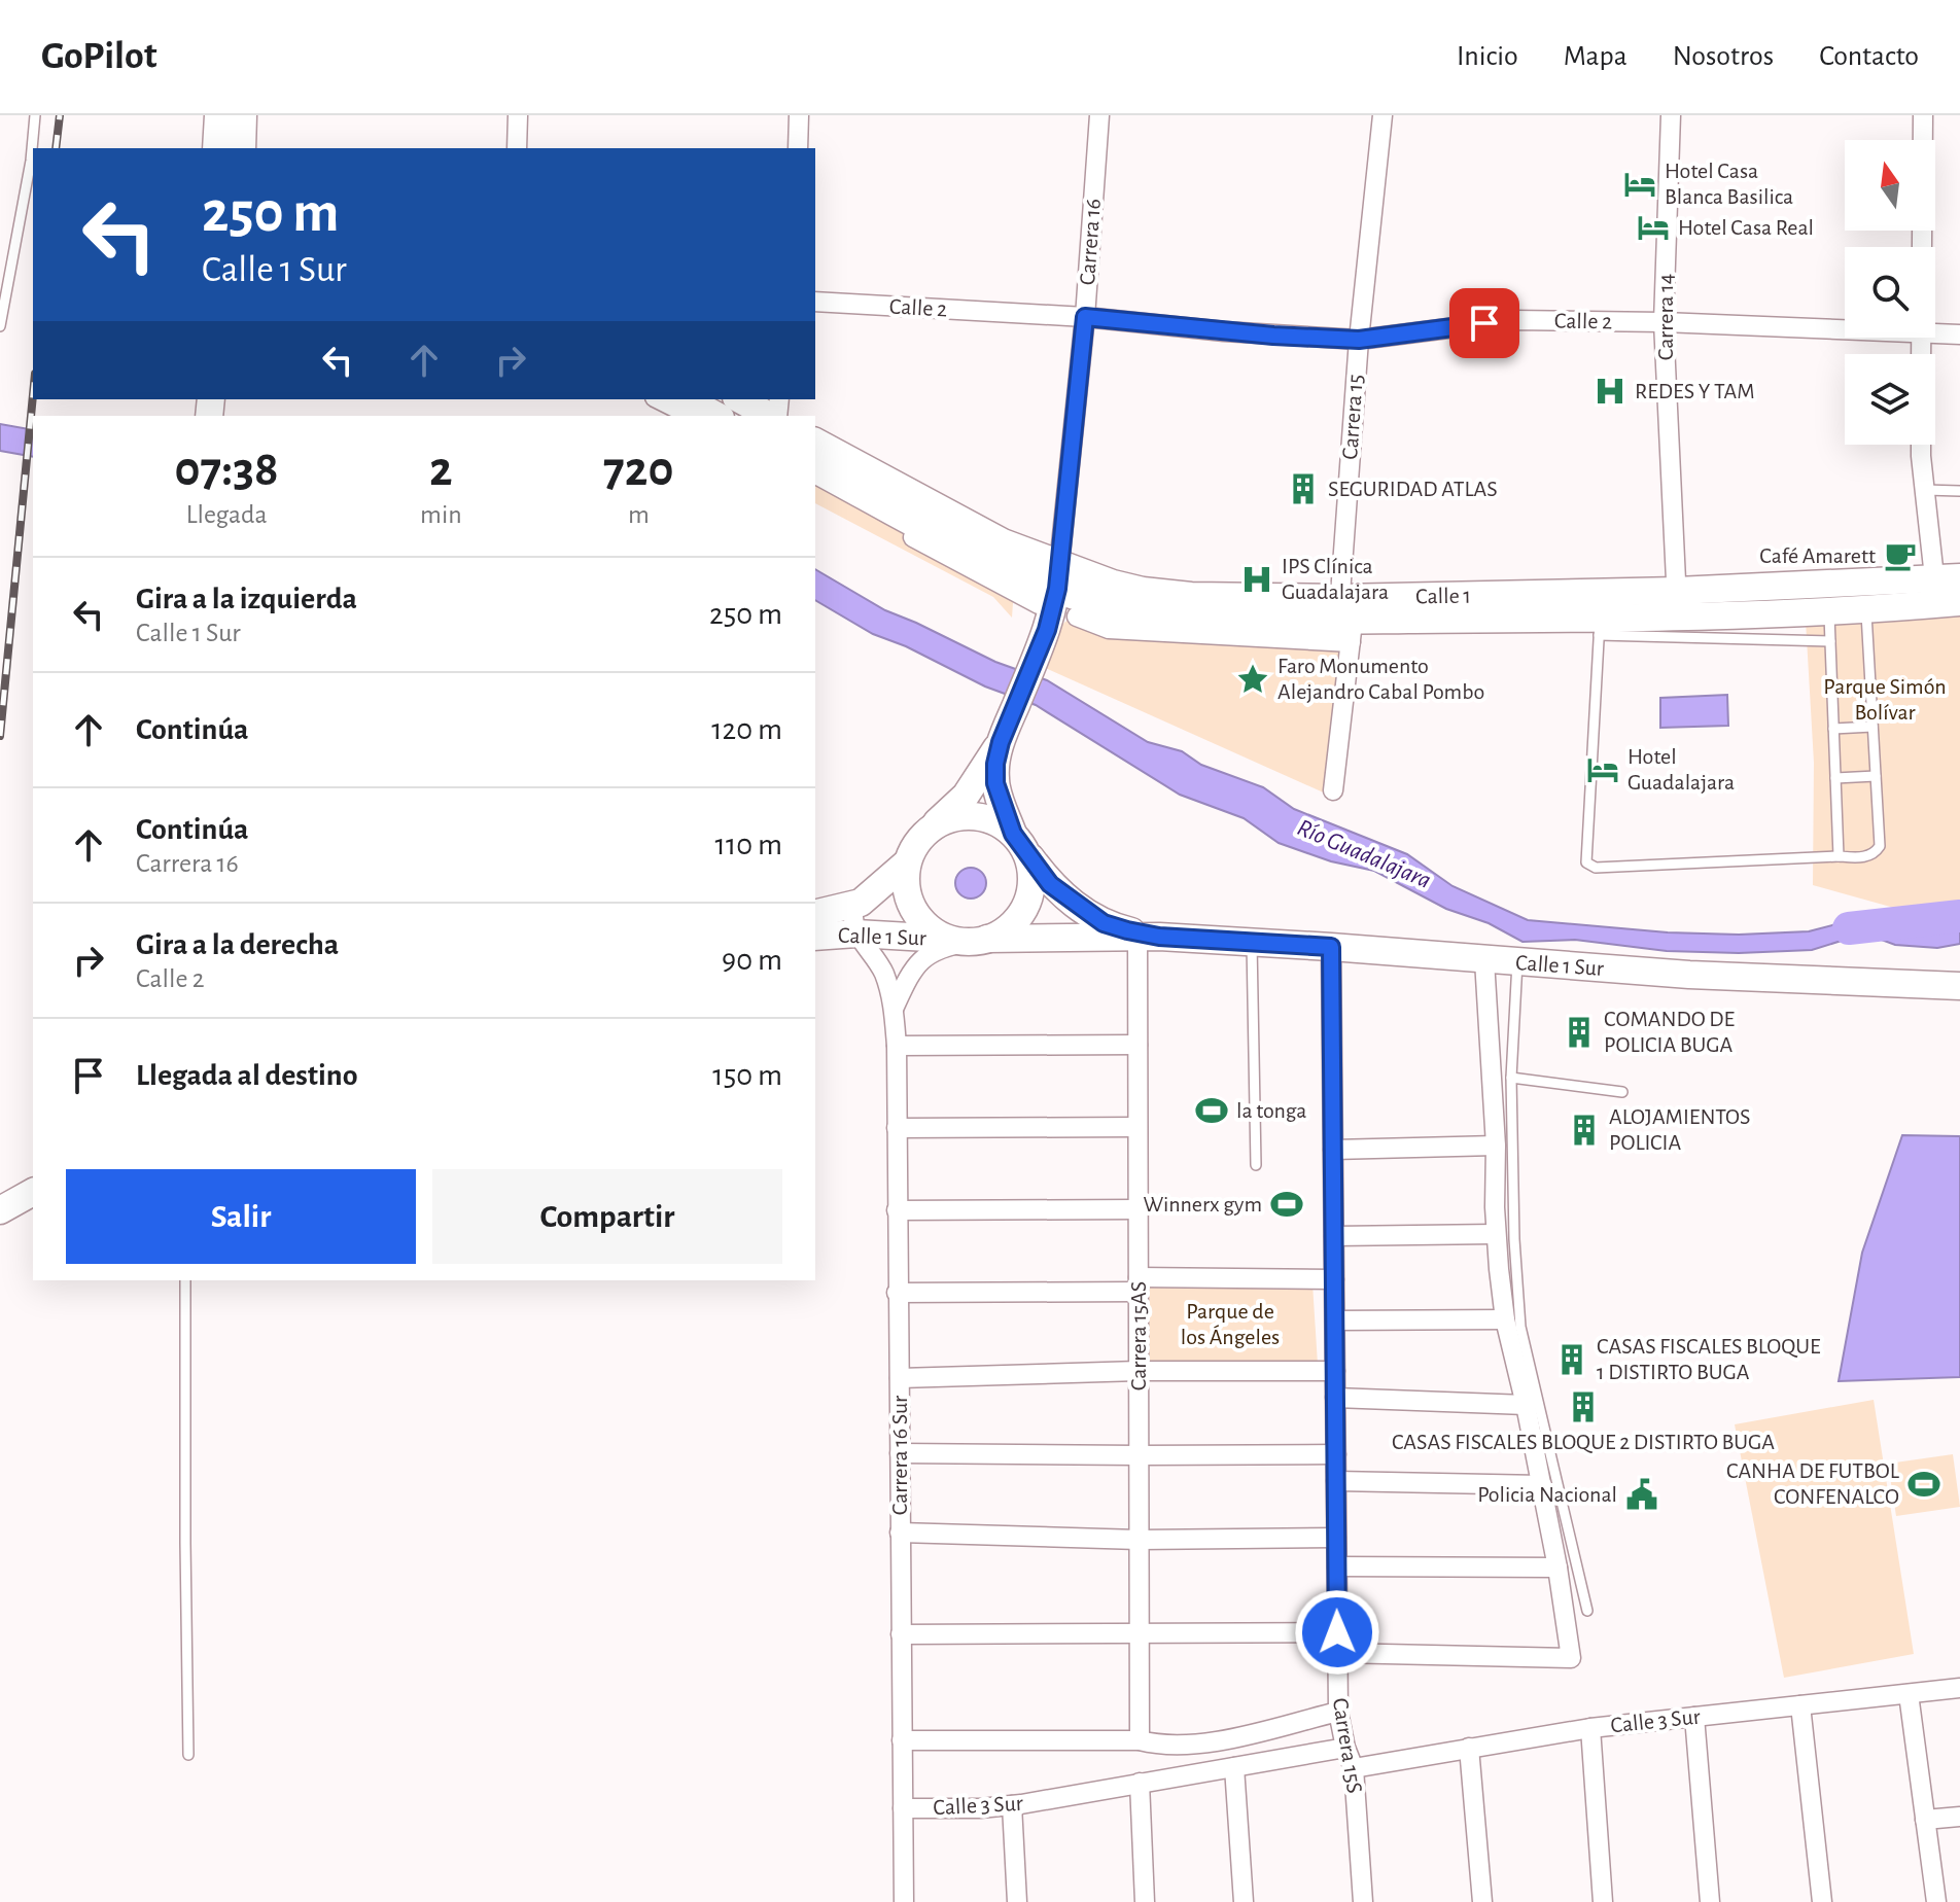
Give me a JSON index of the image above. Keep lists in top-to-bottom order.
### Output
{
  "streets": {
    "main road": ["Calle 1", "Calle 1 Sur"],
    "street": [
      "Carrera 16",
      "Calle 2",
      "Carrera 14",
      "Carrera 15",
      "Carrera 15AS",
      "Carrera 16 Sur",
      "Calle 3 Sur",
      "Carrera 15S"
    ]
  },
  "crossings": [
    ["Carrera 16", "Calle 2"],
    ["Carrera 16", "Calle 1"],
    ["Calle 2", "Carrera 14"],
    ["Calle 2", "Carrera 15"],
    ["Carrera 14", "Calle 1"],
    ["Carrera 15", "Calle 1"],
    ["Calle 1 Sur", "Carrera 15AS"],
    ["Calle 1 Sur", "Carrera 16 Sur"],
    ["Calle 1 Sur", "Carrera 15S"],
    ["Carrera 16 Sur", "Calle 3 Sur"],
    ["Calle 3 Sur", "Carrera 15S"]
  ],
  "water": ["Río Guadalajara"],
  "parks": ["Parque Simón Bolívar", "Parque de los Ángeles"],
  "places": {
    "hotel": ["Hotel Casa Blanca Basilica", "Hotel Casa Real", "Hotel Guadalajara"],
    "hospital": ["REDES Y TAM", "IPS Clínica Guadalajara"],
    "building": [
      "SEGURIDAD ATLAS",
      "COMANDO DE POLICIA BUGA",
      "ALOJAMIENTOS POLICIA",
      "CASAS FISCALES BLOQUE 1 DISTIRTO BUGA",
      "CASAS FISCALES BLOQUE 2 DISTIRTO BUGA"
    ],
    "cafe": ["Café Amarett"],
    "place": ["Faro Monumento Alejandro Cabal Pombo"],
    "sports": ["la tonga", "Winnerx gym", "CANHA DE FUTBOL CONFENALCO"],
    "public building": ["Policia Nacional"]
  },
  "north": "top",
  "page": {
    "header": "GoPilot",
    "nav": [
      "Inicio",
      "Mapa",
      "Nosotros",
      "Contacto"
    ],
    "turn": ["250 m", "Calle 1 Sur"],
    "eta": [
      "07:38",
      "Llegada",
      "2",
      "min",
      "720",
      "m"
    ],
    "list": [
      {
        "name": "Gira a la izquierda",
        "note": "Calle 1 Sur",
        "value": "250 m"
      },
      {
        "name": "Continúa",
        "value": "120 m"
      },
      {
        "name": "Continúa",
        "note": "Carrera 16",
        "value": "110 m"
      },
      {
        "name": "Gira a la derecha",
        "note": "Calle 2",
        "value": "90 m"
      },
      {
        "name": "Llegada al destino",
        "value": "150 m"
      }
    ],
    "buttons": ["Salir", "Compartir"]
  }
}
